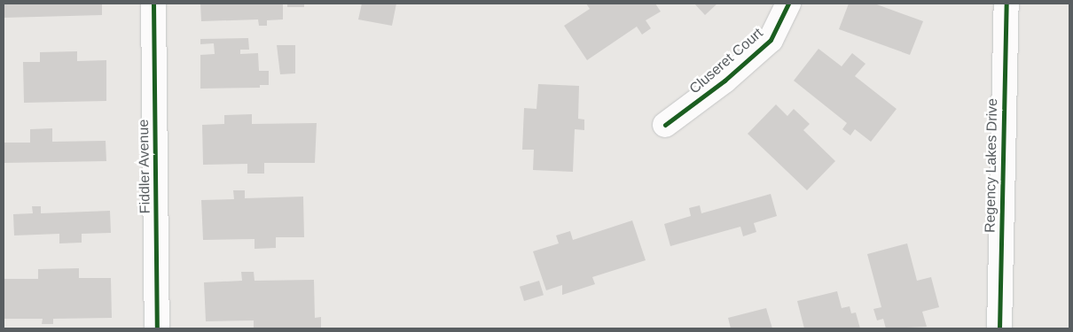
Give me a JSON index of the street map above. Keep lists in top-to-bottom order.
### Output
{
  "streets": {
    "street": ["Cluseret Court", "Regency Lakes Drive", "Fiddler Avenue"]
  }
}
